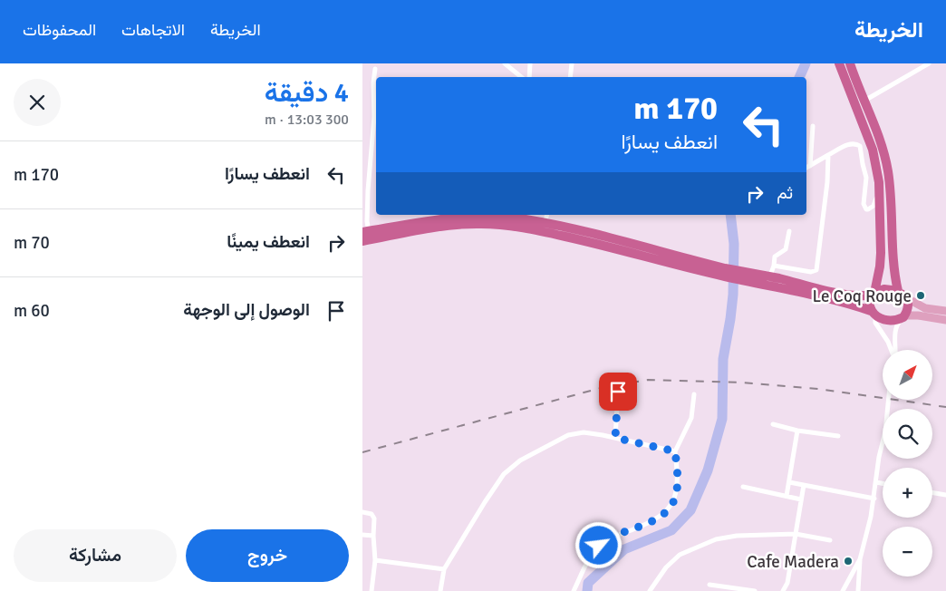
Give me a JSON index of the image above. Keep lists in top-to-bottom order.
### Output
{
  "places": ["Le Coq Rouge", "Cafe Madera"],
  "north": "top right",
  "page": {
    "header": "الخريطة",
    "nav": ["الخريطة", "الاتجاهات", "المحفوظات"],
    "heading": ["4 دقيقة", "300 m · 13:03"],
    "turn": ["170 m", "انعطف يسارًا"],
    "list": [
      {
        "name": "انعطف يسارًا",
        "value": "170 m"
      },
      {
        "name": "انعطف يمينًا",
        "value": "70 m"
      },
      {
        "name": "الوصول إلى الوجهة",
        "value": "60 m"
      }
    ],
    "then": "ثم",
    "map_buttons": ["+", "−"],
    "buttons": ["خروج", "مشاركة"]
  }
}
